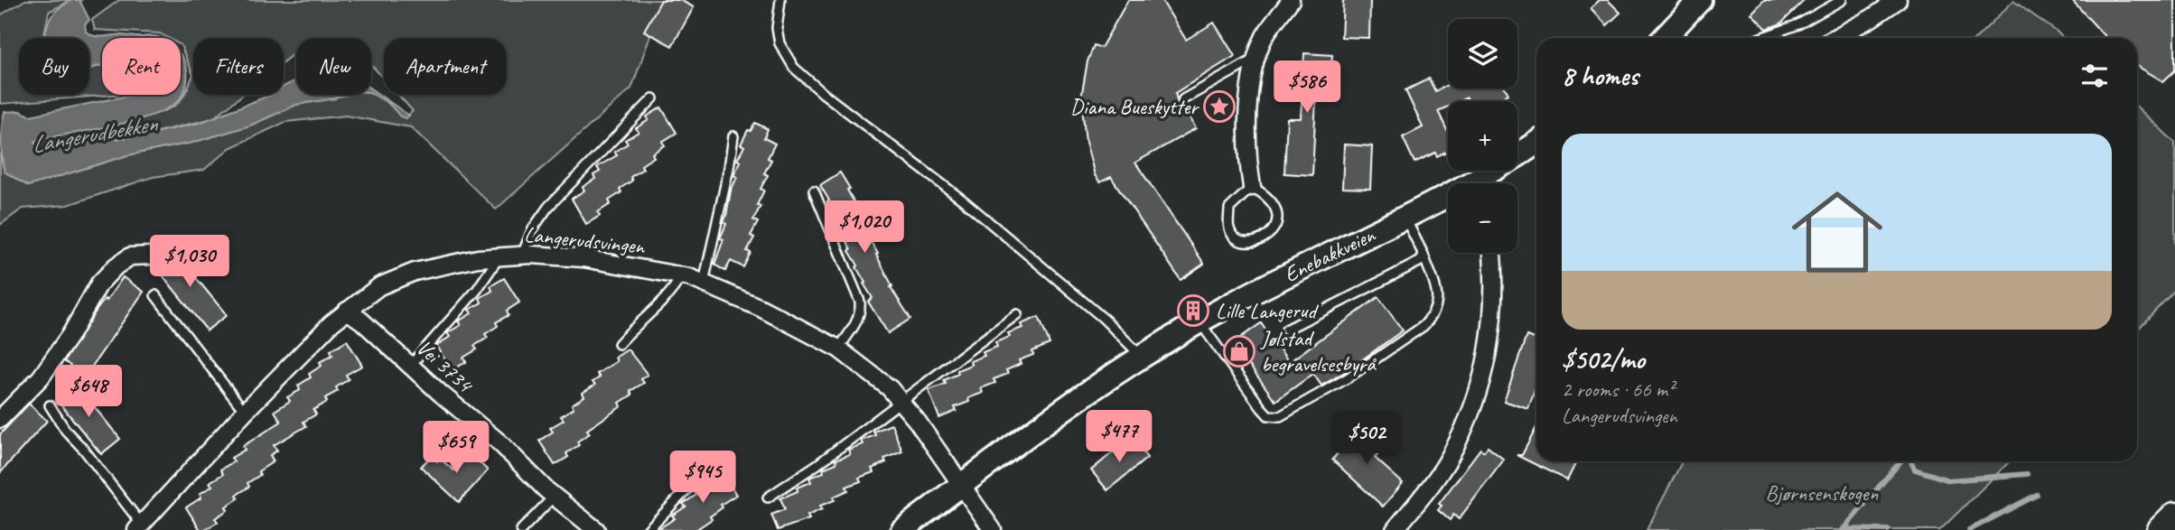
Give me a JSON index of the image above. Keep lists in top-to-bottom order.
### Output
{
  "streets": {
    "main road": ["Enebakkveien"],
    "street": ["Langerudsvingen", "Vei 3734"]
  },
  "crossings": [
    ["Langerudsvingen", "Enebakkveien"],
    ["Langerudsvingen", "Vei 3734"]
  ],
  "water": ["Langerudbekken"],
  "parks": ["Bjørnsenskogen"],
  "places": {
    "place": ["Diana Bueskytter"],
    "building": ["Lille Langerud"],
    "shop": ["Jølstad begravelsesbyrå"]
  },
  "page": {
    "map_buttons": ["+", "−"],
    "chip": [
      "Buy",
      "Rent",
      "Filters",
      "New",
      "Apartment"
    ],
    "heading": "8 homes",
    "price": [
      "$586",
      "$1,020",
      "$1,030",
      "$648",
      "$477",
      "$502",
      "$659",
      "$945"
    ],
    "list": [
      {
        "name": "$502/mo",
        "note": "2 rooms · 66 m² · Langerudsvingen"
      }
    ]
  }
}
